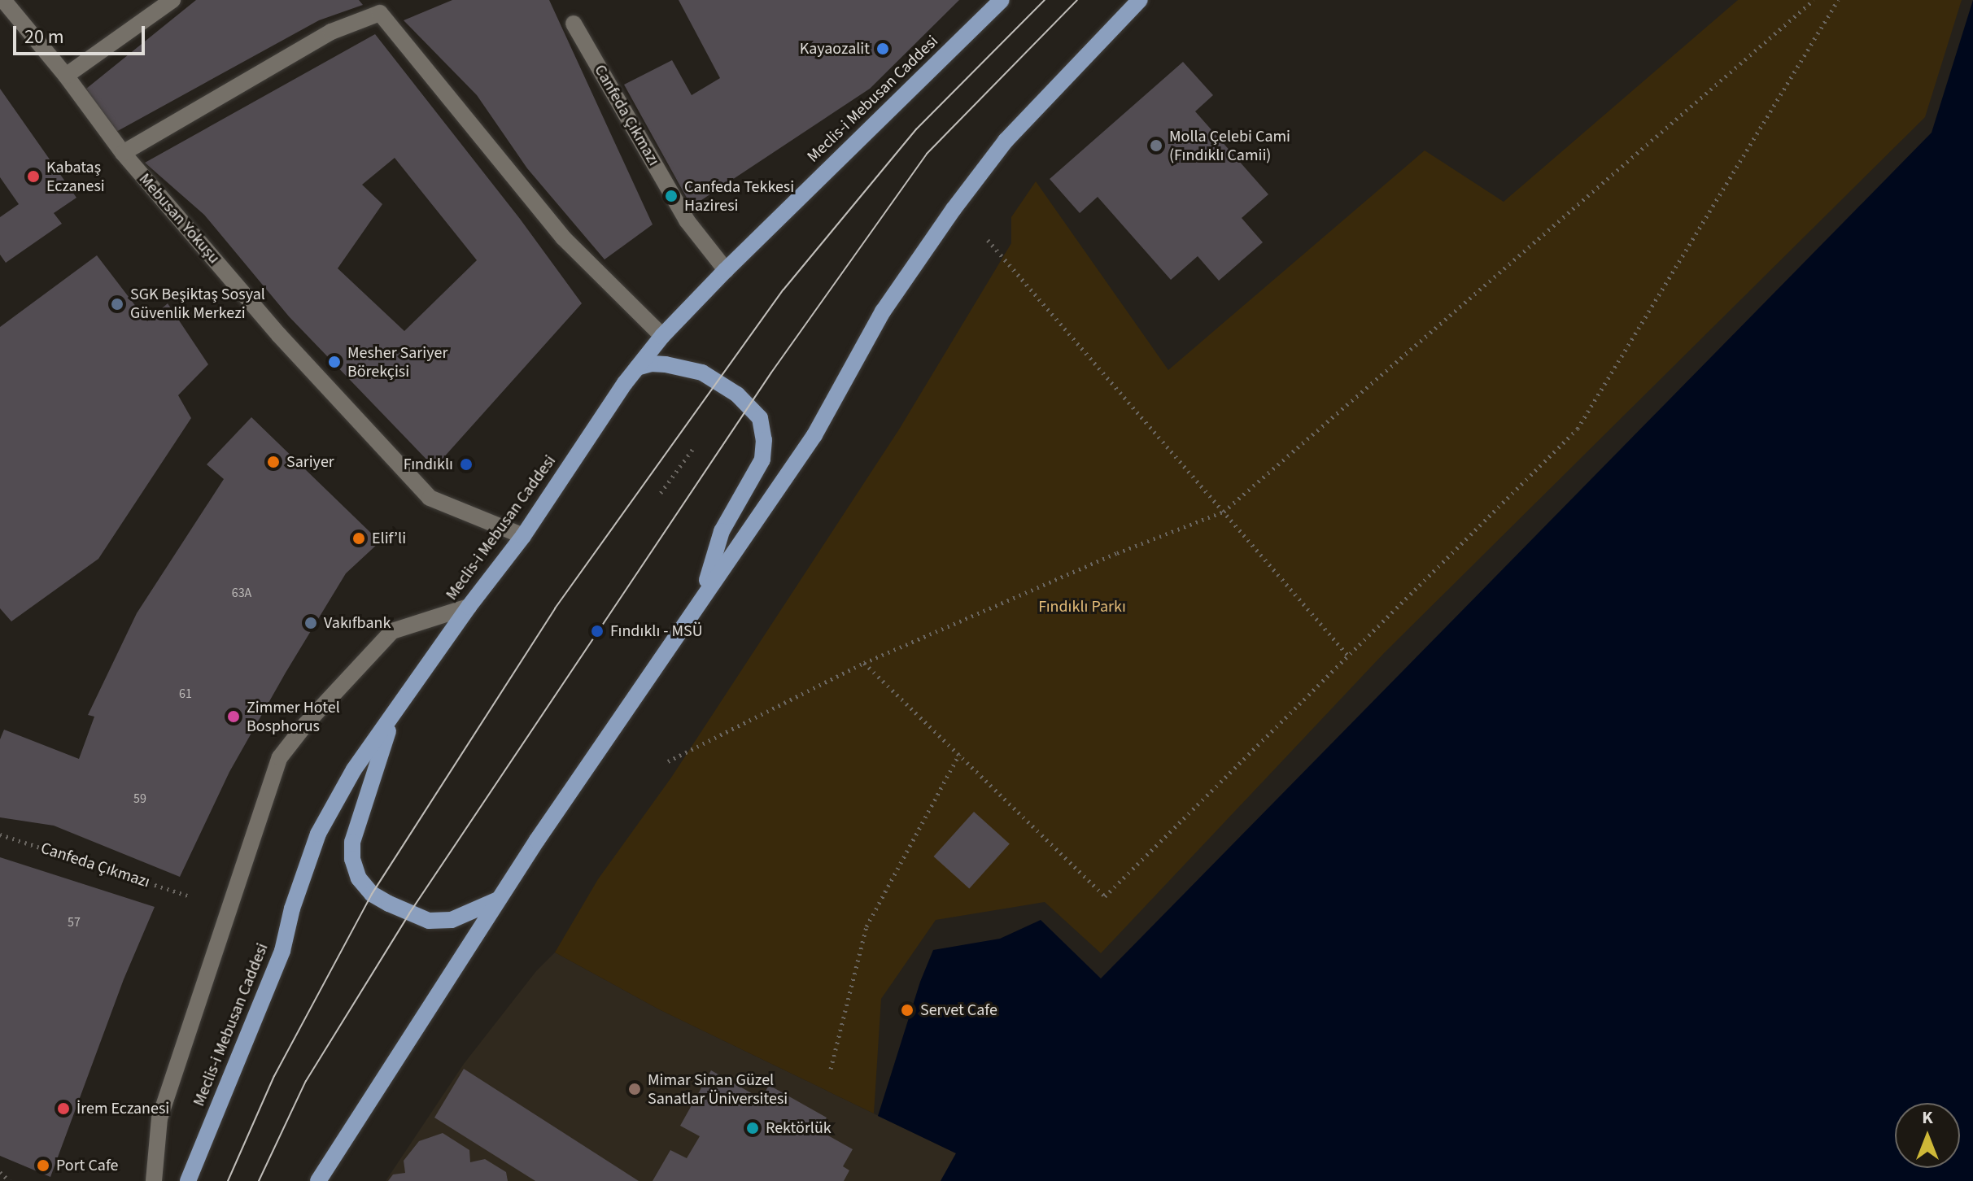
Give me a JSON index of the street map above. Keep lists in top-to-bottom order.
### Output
{
  "streets": {
    "main road": ["Meclis-i Mebusan Caddesi"],
    "street": ["Canfeda Çıkmazı", "Mebusan Yokuşu"]
  },
  "crossings": [
    ["Meclis-i Mebusan Caddesi", "Canfeda Çıkmazı"],
    ["Meclis-i Mebusan Caddesi", "Mebusan Yokuşu"]
  ],
  "parks": ["Fındıklı Parkı"],
  "places": [
    "Kayaozalit",
    "Molla Çelebi Cami (Fındıklı Camii)",
    "Kabataş Eczanesi",
    "Canfeda Tekkesi Haziresi",
    "SGK Beşiktaş Sosyal Güvenlik Merkezi",
    "Mesher Sariyer Börekçisi",
    "Sariyer",
    "Fındıklı",
    "Elif’li",
    "Vakıfbank",
    "Fındıklı - MSÜ",
    "Zimmer Hotel Bosphorus",
    "Servet Cafe",
    "Mimar Sinan Güzel Sanatlar Üniversitesi",
    "İrem Eczanesi",
    "Rektörlük",
    "Port Cafe"
  ],
  "house_numbers": [
    "63A",
    "61",
    "59",
    "57"
  ],
  "scale_bar": "20 m",
  "north": "top"
}
